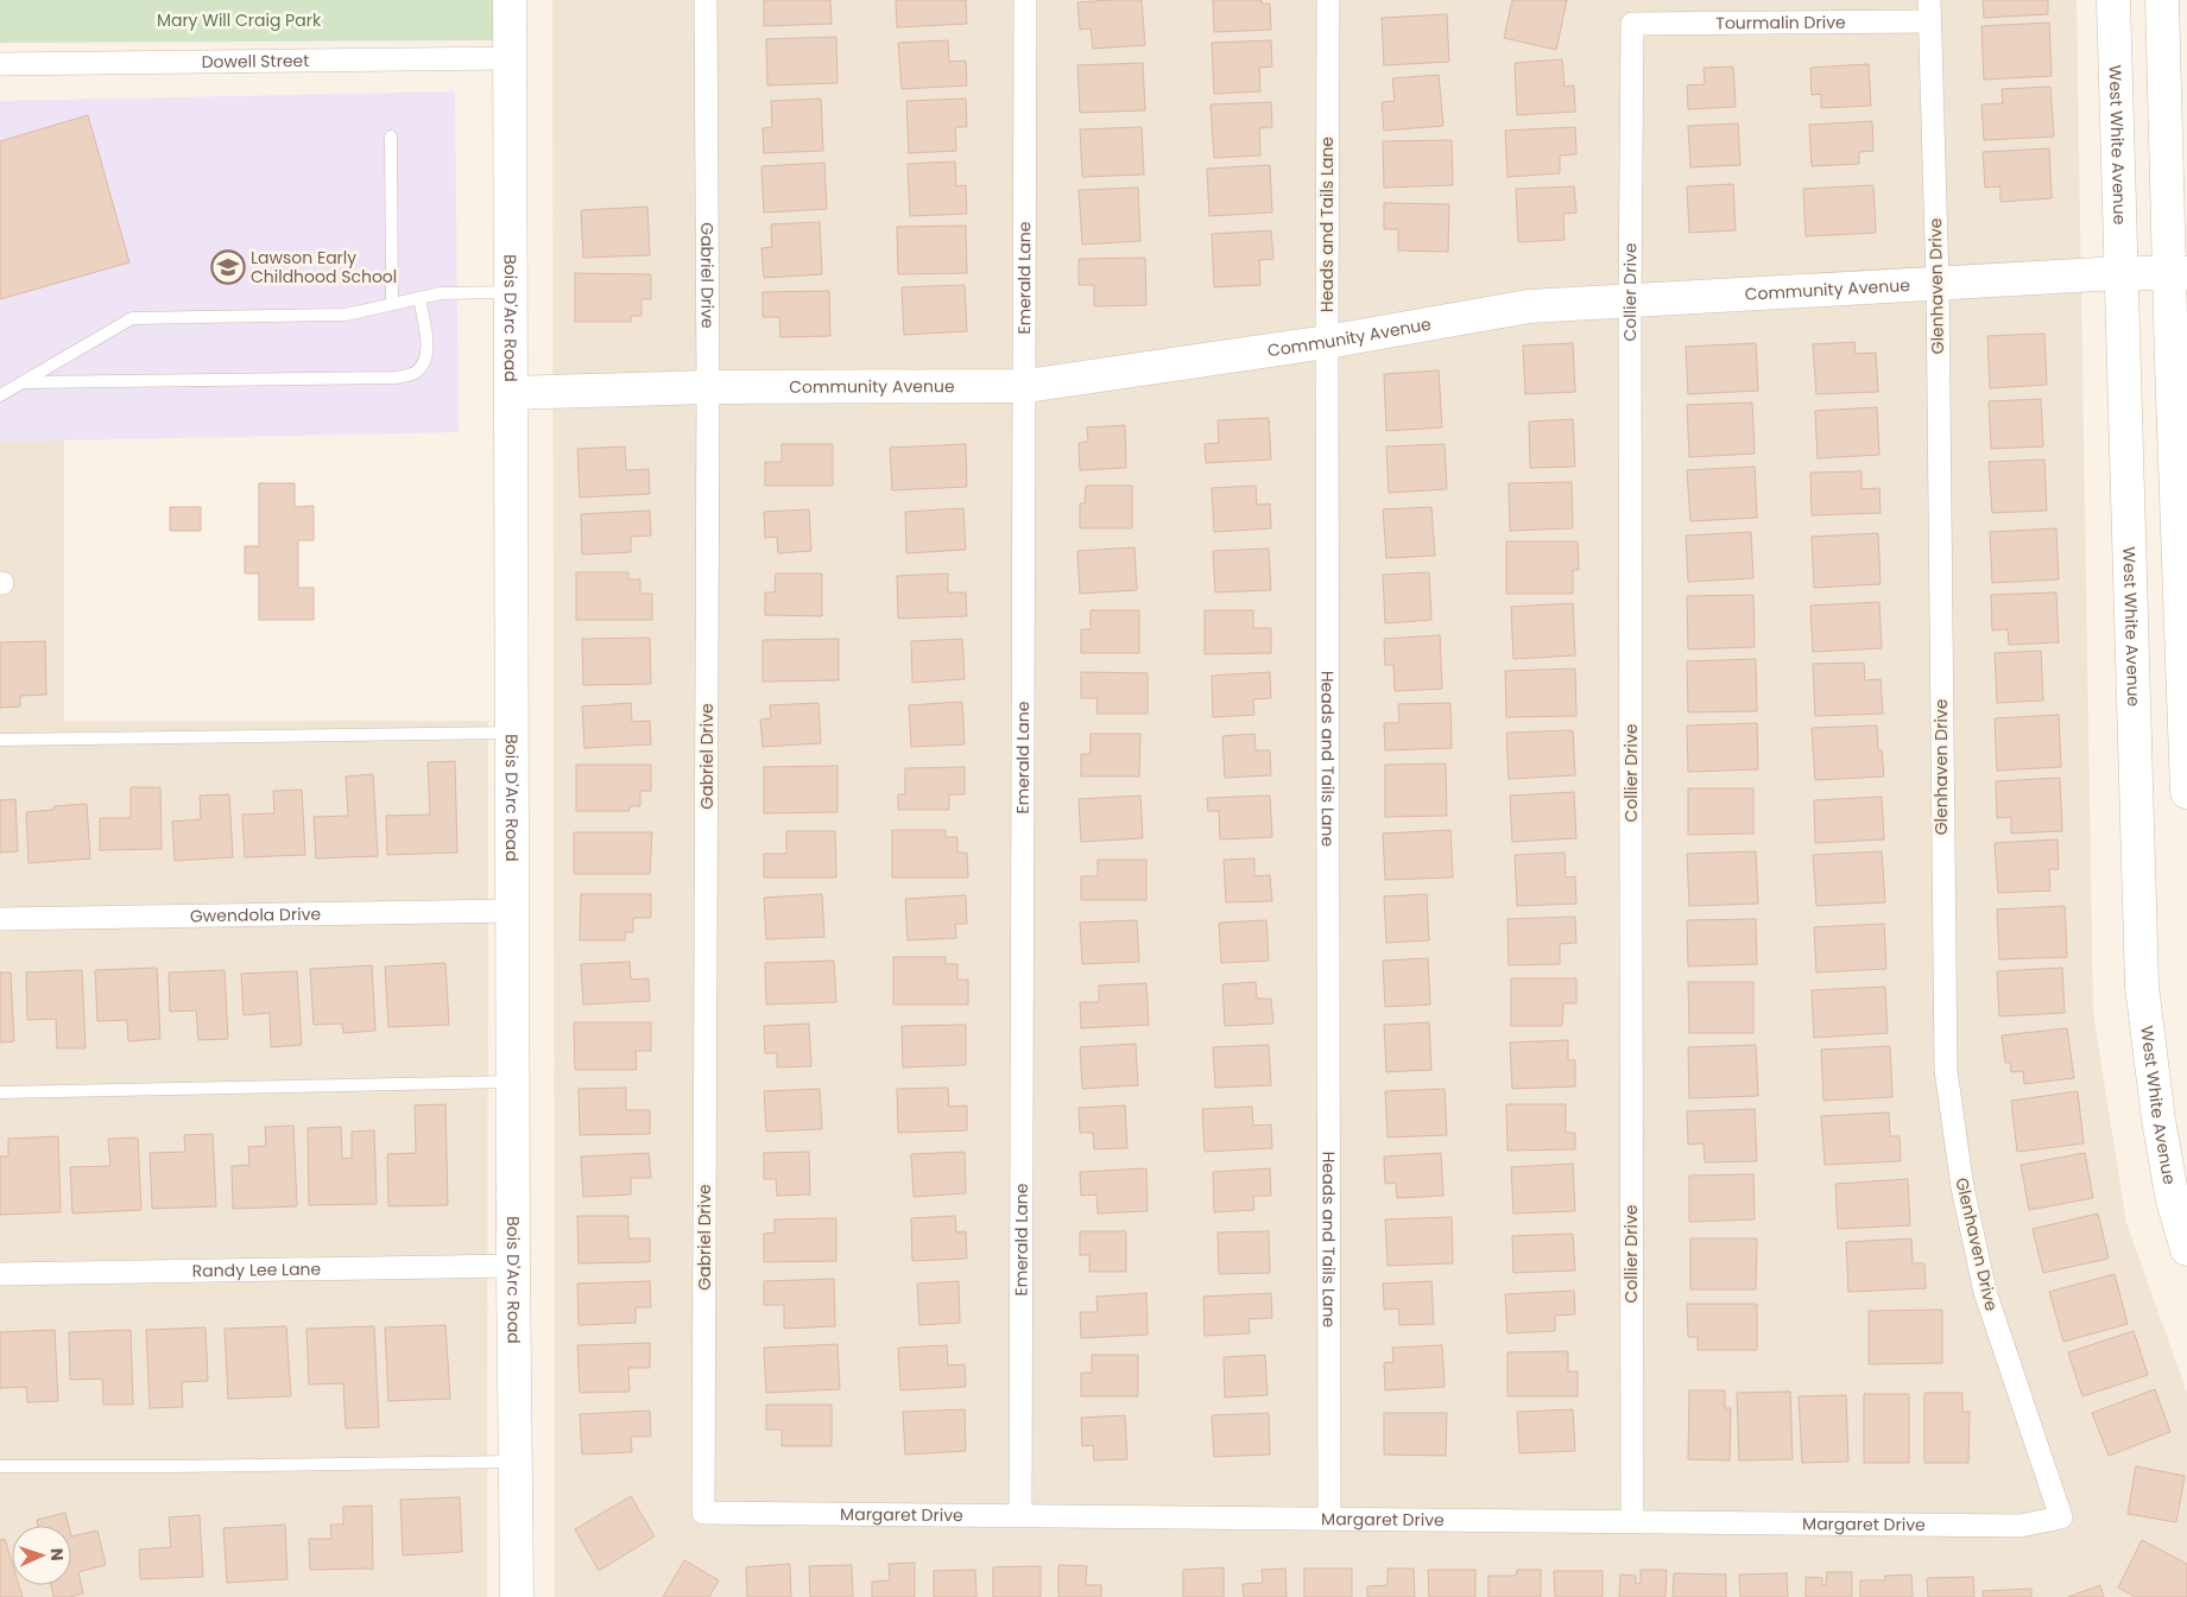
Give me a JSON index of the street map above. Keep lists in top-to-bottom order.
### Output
{
  "streets": {
    "street": [
      "Tourmalin Drive",
      "Dowell Street",
      "West White Avenue",
      "Heads and Tails Lane",
      "Gabriel Drive",
      "Emerald Lane",
      "Glenhaven Drive",
      "Community Avenue",
      "Collier Drive",
      "Bois D'Arc Road",
      "Gwendola Drive",
      "Randy Lee Lane",
      "Margaret Drive"
    ]
  },
  "crossings": [
    ["Tourmalin Drive", "Glenhaven Drive"],
    ["Tourmalin Drive", "Collier Drive"],
    ["Dowell Street", "Bois D'Arc Road"],
    ["West White Avenue", "Community Avenue"],
    ["Heads and Tails Lane", "Community Avenue"],
    ["Heads and Tails Lane", "Margaret Drive"],
    ["Gabriel Drive", "Community Avenue"],
    ["Gabriel Drive", "Margaret Drive"],
    ["Emerald Lane", "Community Avenue"],
    ["Emerald Lane", "Margaret Drive"],
    ["Glenhaven Drive", "Community Avenue"],
    ["Glenhaven Drive", "Margaret Drive"],
    ["Community Avenue", "Collier Drive"],
    ["Community Avenue", "Bois D'Arc Road"],
    ["Collier Drive", "Margaret Drive"],
    ["Bois D'Arc Road", "Gwendola Drive"],
    ["Bois D'Arc Road", "Randy Lee Lane"]
  ],
  "parks": ["Mary Will Craig Park"],
  "places": {
    "school or university": ["Lawson Early Childhood School"]
  },
  "north": "right"
}
